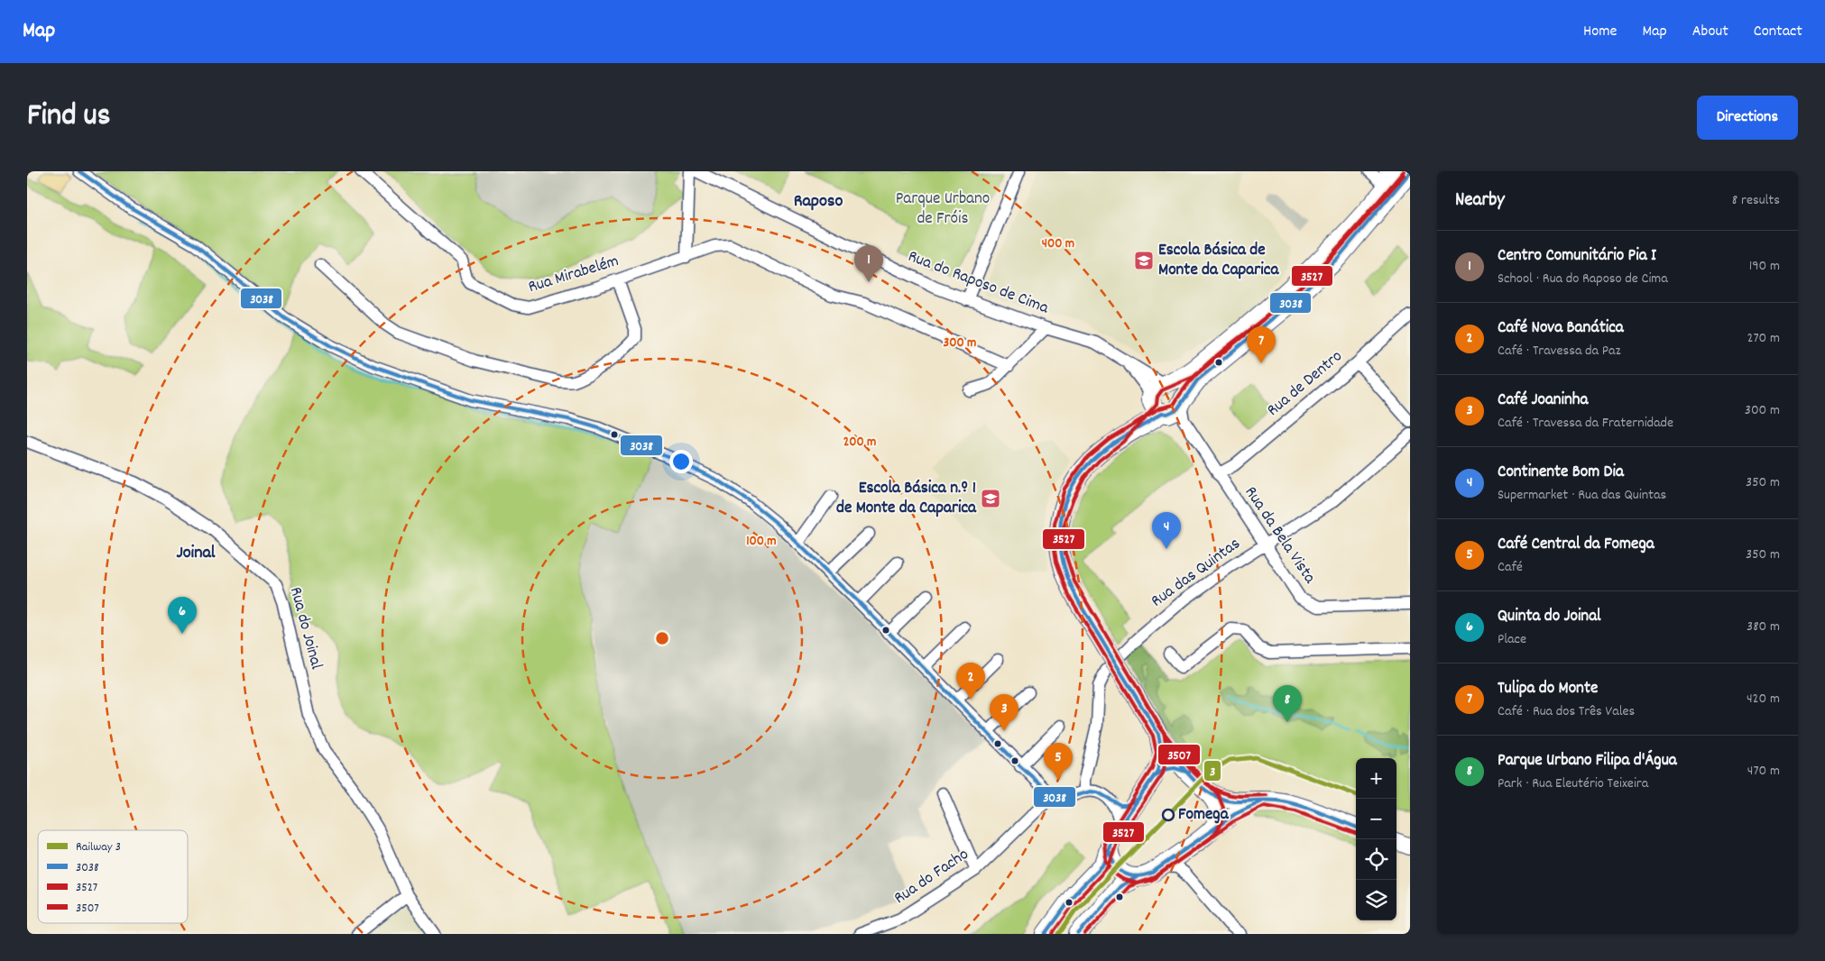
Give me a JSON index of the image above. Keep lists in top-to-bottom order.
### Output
{
  "streets": {
    "street": [
      "Rua Mirabelém",
      "Rua do Raposo de Cima",
      "Rua de Dentro",
      "Rua da Bela Vista",
      "Rua das Quintas",
      "Rua do Joinal",
      "Rua do Facho"
    ]
  },
  "crossings": [
    ["Rua do Raposo de Cima", "Rua da Bela Vista"],
    ["Rua de Dentro", "Rua da Bela Vista"],
    ["Rua da Bela Vista", "Rua das Quintas"]
  ],
  "districts": ["Raposo", "Joinal"],
  "parks": ["Parque Urbano de Fróis"],
  "places": {
    "school or university": ["Escola Básica de Monte da Caparica", "Escola Básica n.º 1 de Monte da Caparica"],
    "other": ["Fomega"]
  },
  "lines": [
    "transit line 3038",
    "transit line 3507",
    "transit line 3527",
    "rail line 3"
  ],
  "legend": [
    "Railway 3",
    "3038",
    "3527",
    "3507"
  ],
  "page": {
    "header": "Map",
    "nav": [
      "Home",
      "Map",
      "About",
      "Contact"
    ],
    "title": "Find us",
    "buttons": "Directions",
    "heading": ["Nearby", "8 results"],
    "list": [
      {
        "mark": "1",
        "name": "Centro Comunitário Pia I",
        "note": "School · Rua do Raposo de Cima",
        "value": "190 m"
      },
      {
        "mark": "2",
        "name": "Café Nova Banática",
        "note": "Café · Travessa da Paz",
        "value": "270 m"
      },
      {
        "mark": "3",
        "name": "Café Joaninha",
        "note": "Café · Travessa da Fraternidade",
        "value": "300 m"
      },
      {
        "mark": "4",
        "name": "Continente Bom Dia",
        "note": "Supermarket · Rua das Quintas",
        "value": "350 m"
      },
      {
        "mark": "5",
        "name": "Café Central da Fomega",
        "note": "Café",
        "value": "350 m"
      },
      {
        "mark": "6",
        "name": "Quinta do Joinal",
        "note": "Place",
        "value": "380 m"
      },
      {
        "mark": "7",
        "name": "Tulipa do Monte",
        "note": "Café · Rua dos Três Vales",
        "value": "420 m"
      },
      {
        "mark": "8",
        "name": "Parque Urbano Filipa d'Água",
        "note": "Park · Rua Eleutério Teixeira",
        "value": "470 m"
      }
    ],
    "pins": [
      "1",
      "7",
      "4",
      "6",
      "2",
      "8",
      "3",
      "5"
    ],
    "map_buttons": ["+", "−"]
  },
  "rings": [
    "400 m",
    "300 m",
    "200 m",
    "100 m"
  ]
}
